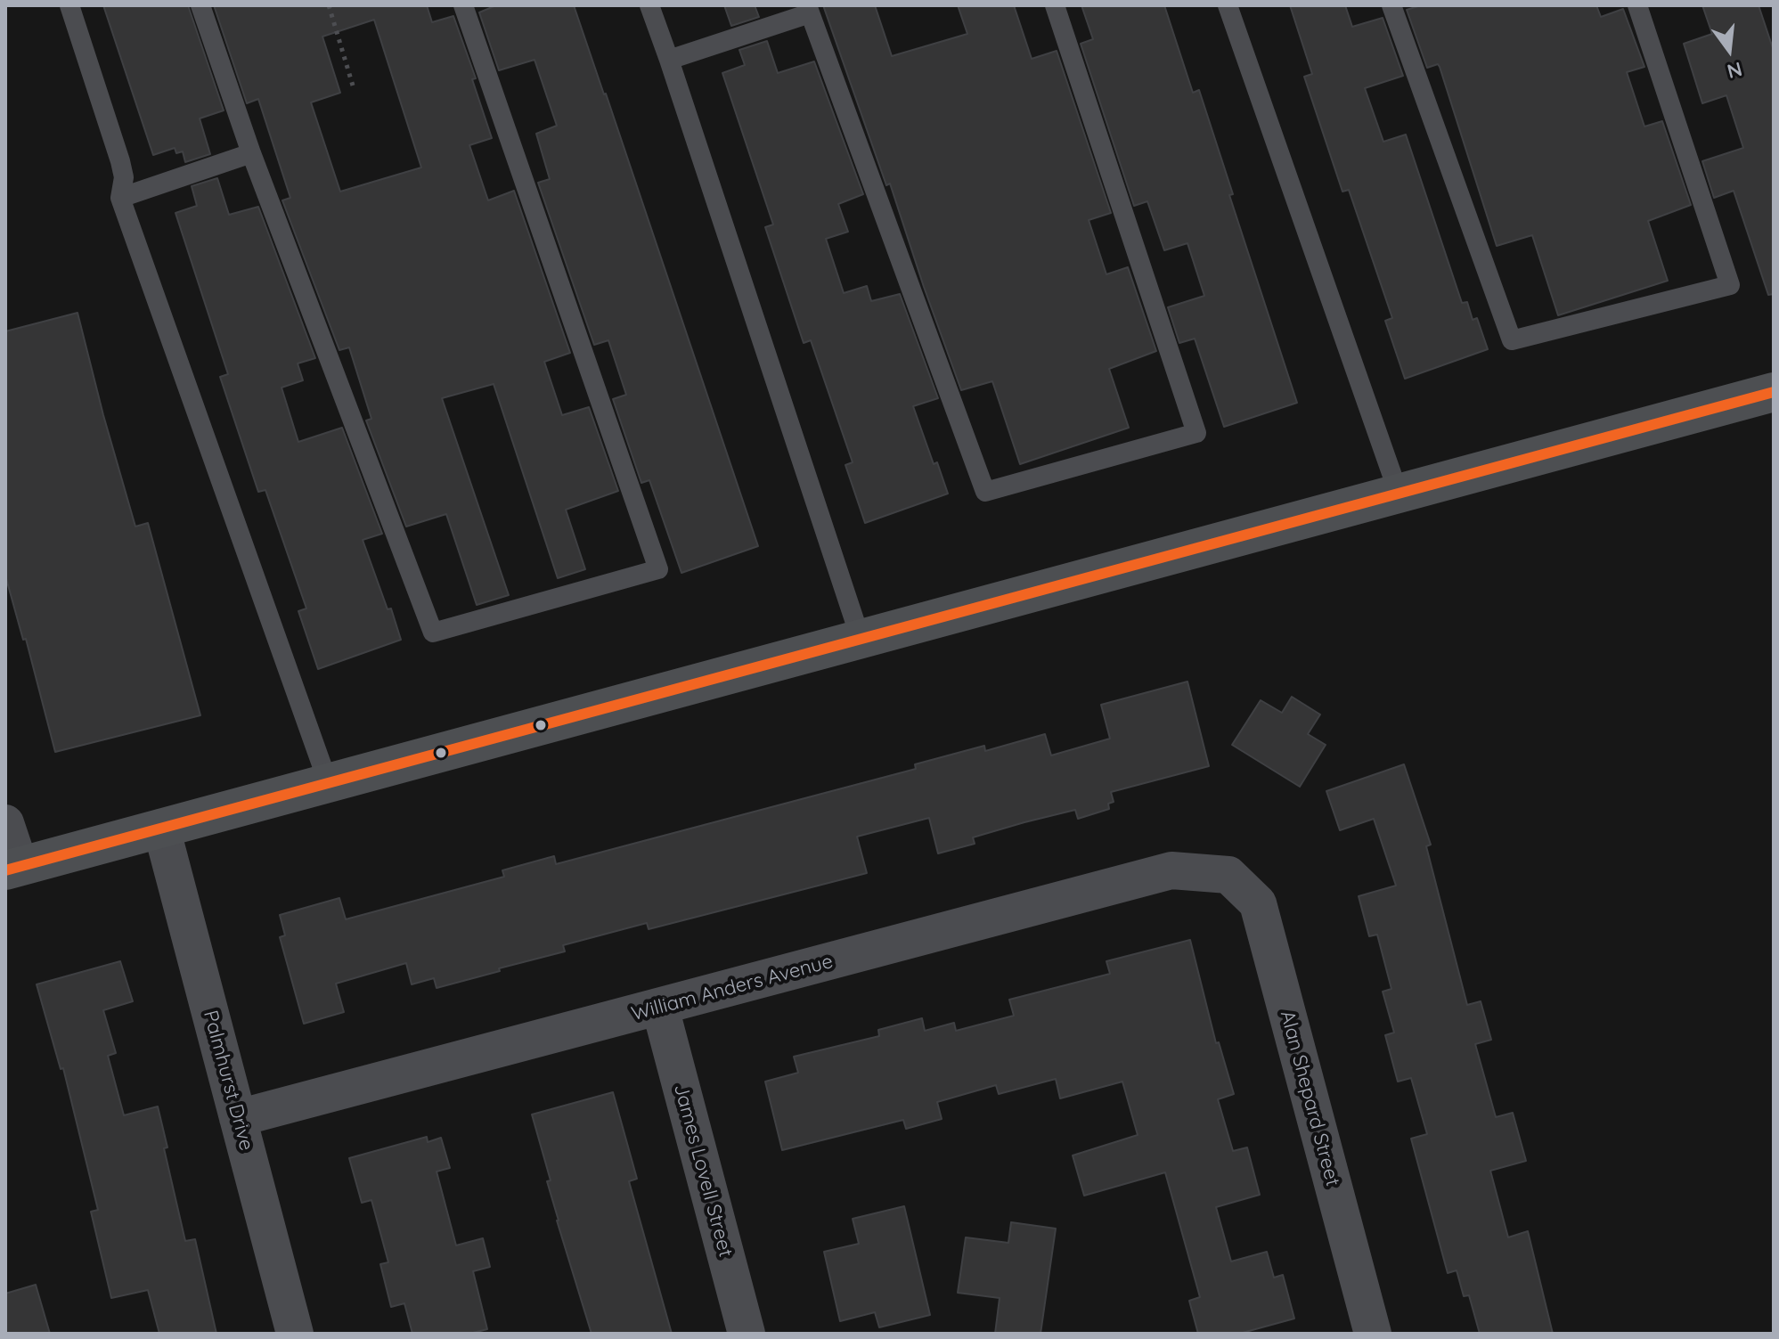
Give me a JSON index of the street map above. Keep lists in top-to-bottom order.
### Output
{
  "streets": {
    "street": [
      "William Anders Avenue",
      "Palmhurst Drive",
      "Alan Shepard Street",
      "James Lovell Street"
    ]
  },
  "crossings": [
    ["William Anders Avenue", "Palmhurst Drive"],
    ["William Anders Avenue", "Alan Shepard Street"],
    ["William Anders Avenue", "James Lovell Street"]
  ],
  "north": "bottom"
}
